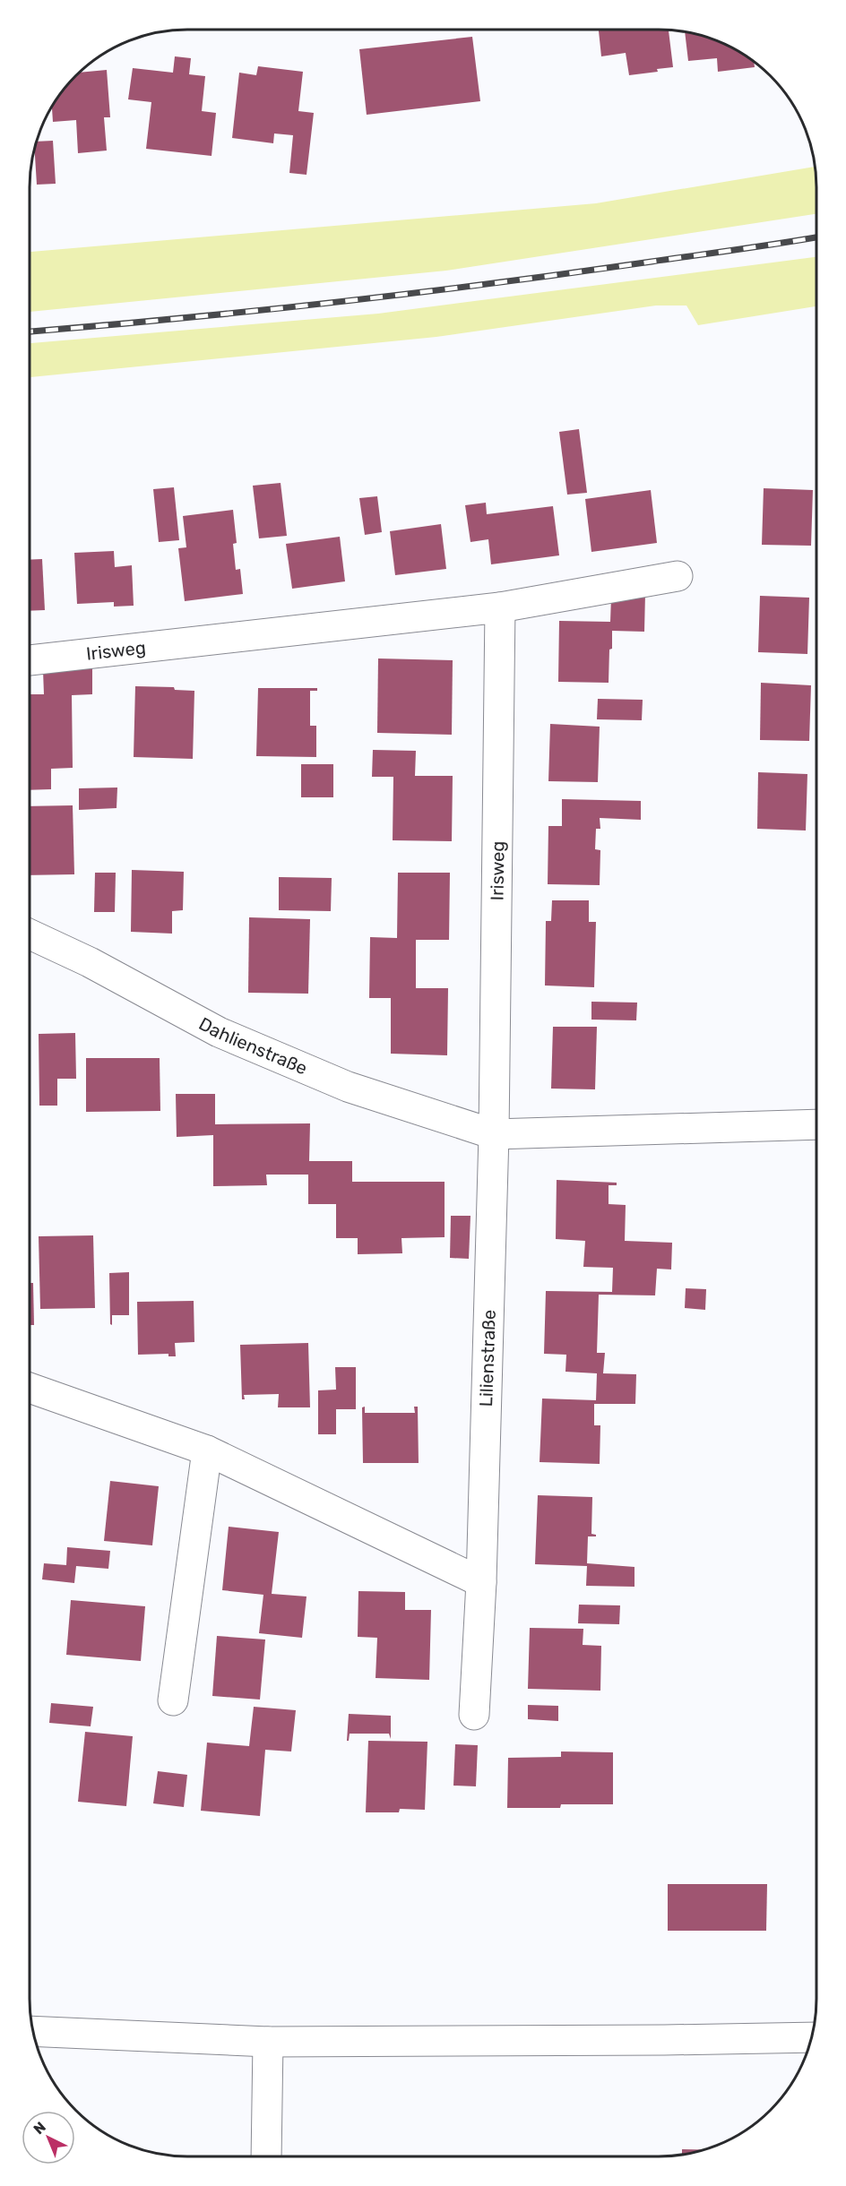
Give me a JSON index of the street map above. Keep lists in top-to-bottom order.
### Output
{
  "streets": {
    "street": ["Irisweg", "Dahlienstraße", "Lilienstraße"]
  },
  "crossings": [
    ["Irisweg", "Dahlienstraße"],
    ["Irisweg", "Lilienstraße"],
    ["Dahlienstraße", "Lilienstraße"]
  ],
  "north": "top left"
}
